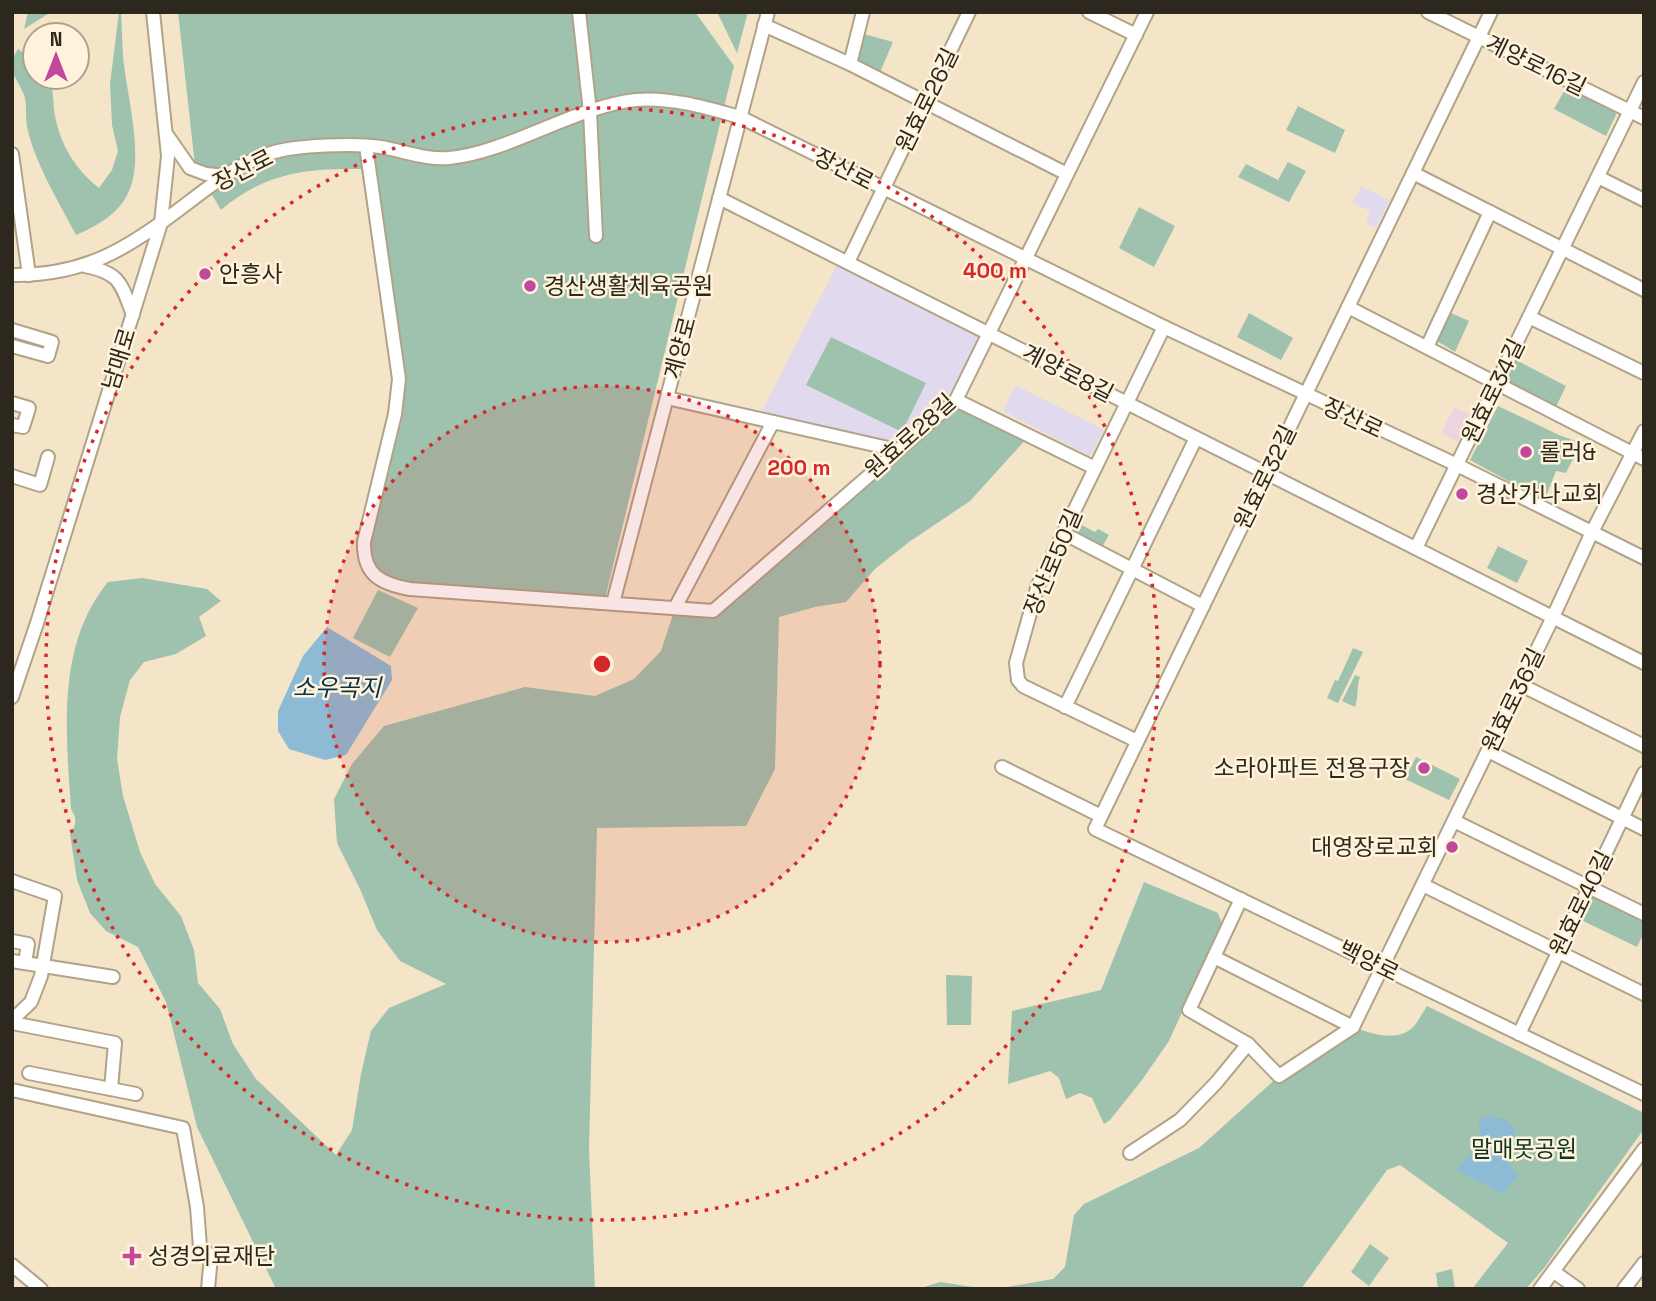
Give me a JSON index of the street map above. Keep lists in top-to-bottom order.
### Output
{
  "streets": {
    "street": [
      "계양로16길",
      "원효로26길",
      "장산로",
      "계양로",
      "남매로",
      "계양로8길",
      "원효로34길",
      "원효로28길",
      "원효로32길",
      "장산로50길",
      "원효로36길",
      "원효로40길",
      "백양로"
    ]
  },
  "crossings": [
    ["계양로16길", "원효로34길"],
    ["계양로16길", "원효로32길"],
    ["원효로26길", "장산로"],
    ["원효로26길", "계양로8길"],
    ["장산로", "계양로"],
    ["장산로", "남매로"],
    ["장산로", "원효로34길"],
    ["장산로", "원효로28길"],
    ["장산로", "원효로32길"],
    ["장산로", "장산로50길"],
    ["장산로", "원효로36길"],
    ["계양로", "계양로8길"],
    ["계양로", "원효로28길"],
    ["계양로8길", "원효로28길"],
    ["계양로8길", "원효로32길"],
    ["계양로8길", "장산로50길"],
    ["계양로8길", "원효로36길"],
    ["원효로32길", "장산로50길"],
    ["원효로32길", "백양로"],
    ["원효로36길", "백양로"],
    ["원효로40길", "백양로"]
  ],
  "water": ["소우곡지"],
  "parks": ["말매못공원"],
  "places": {
    "other": [
      "안흥사",
      "경산생활체육공원",
      "롤러&",
      "경산가나교회",
      "소라아파트 전용구장",
      "대영장로교회"
    ],
    "health": ["성경의료재단"]
  },
  "north": "top",
  "rings": ["400 m", "200 m"]
}
